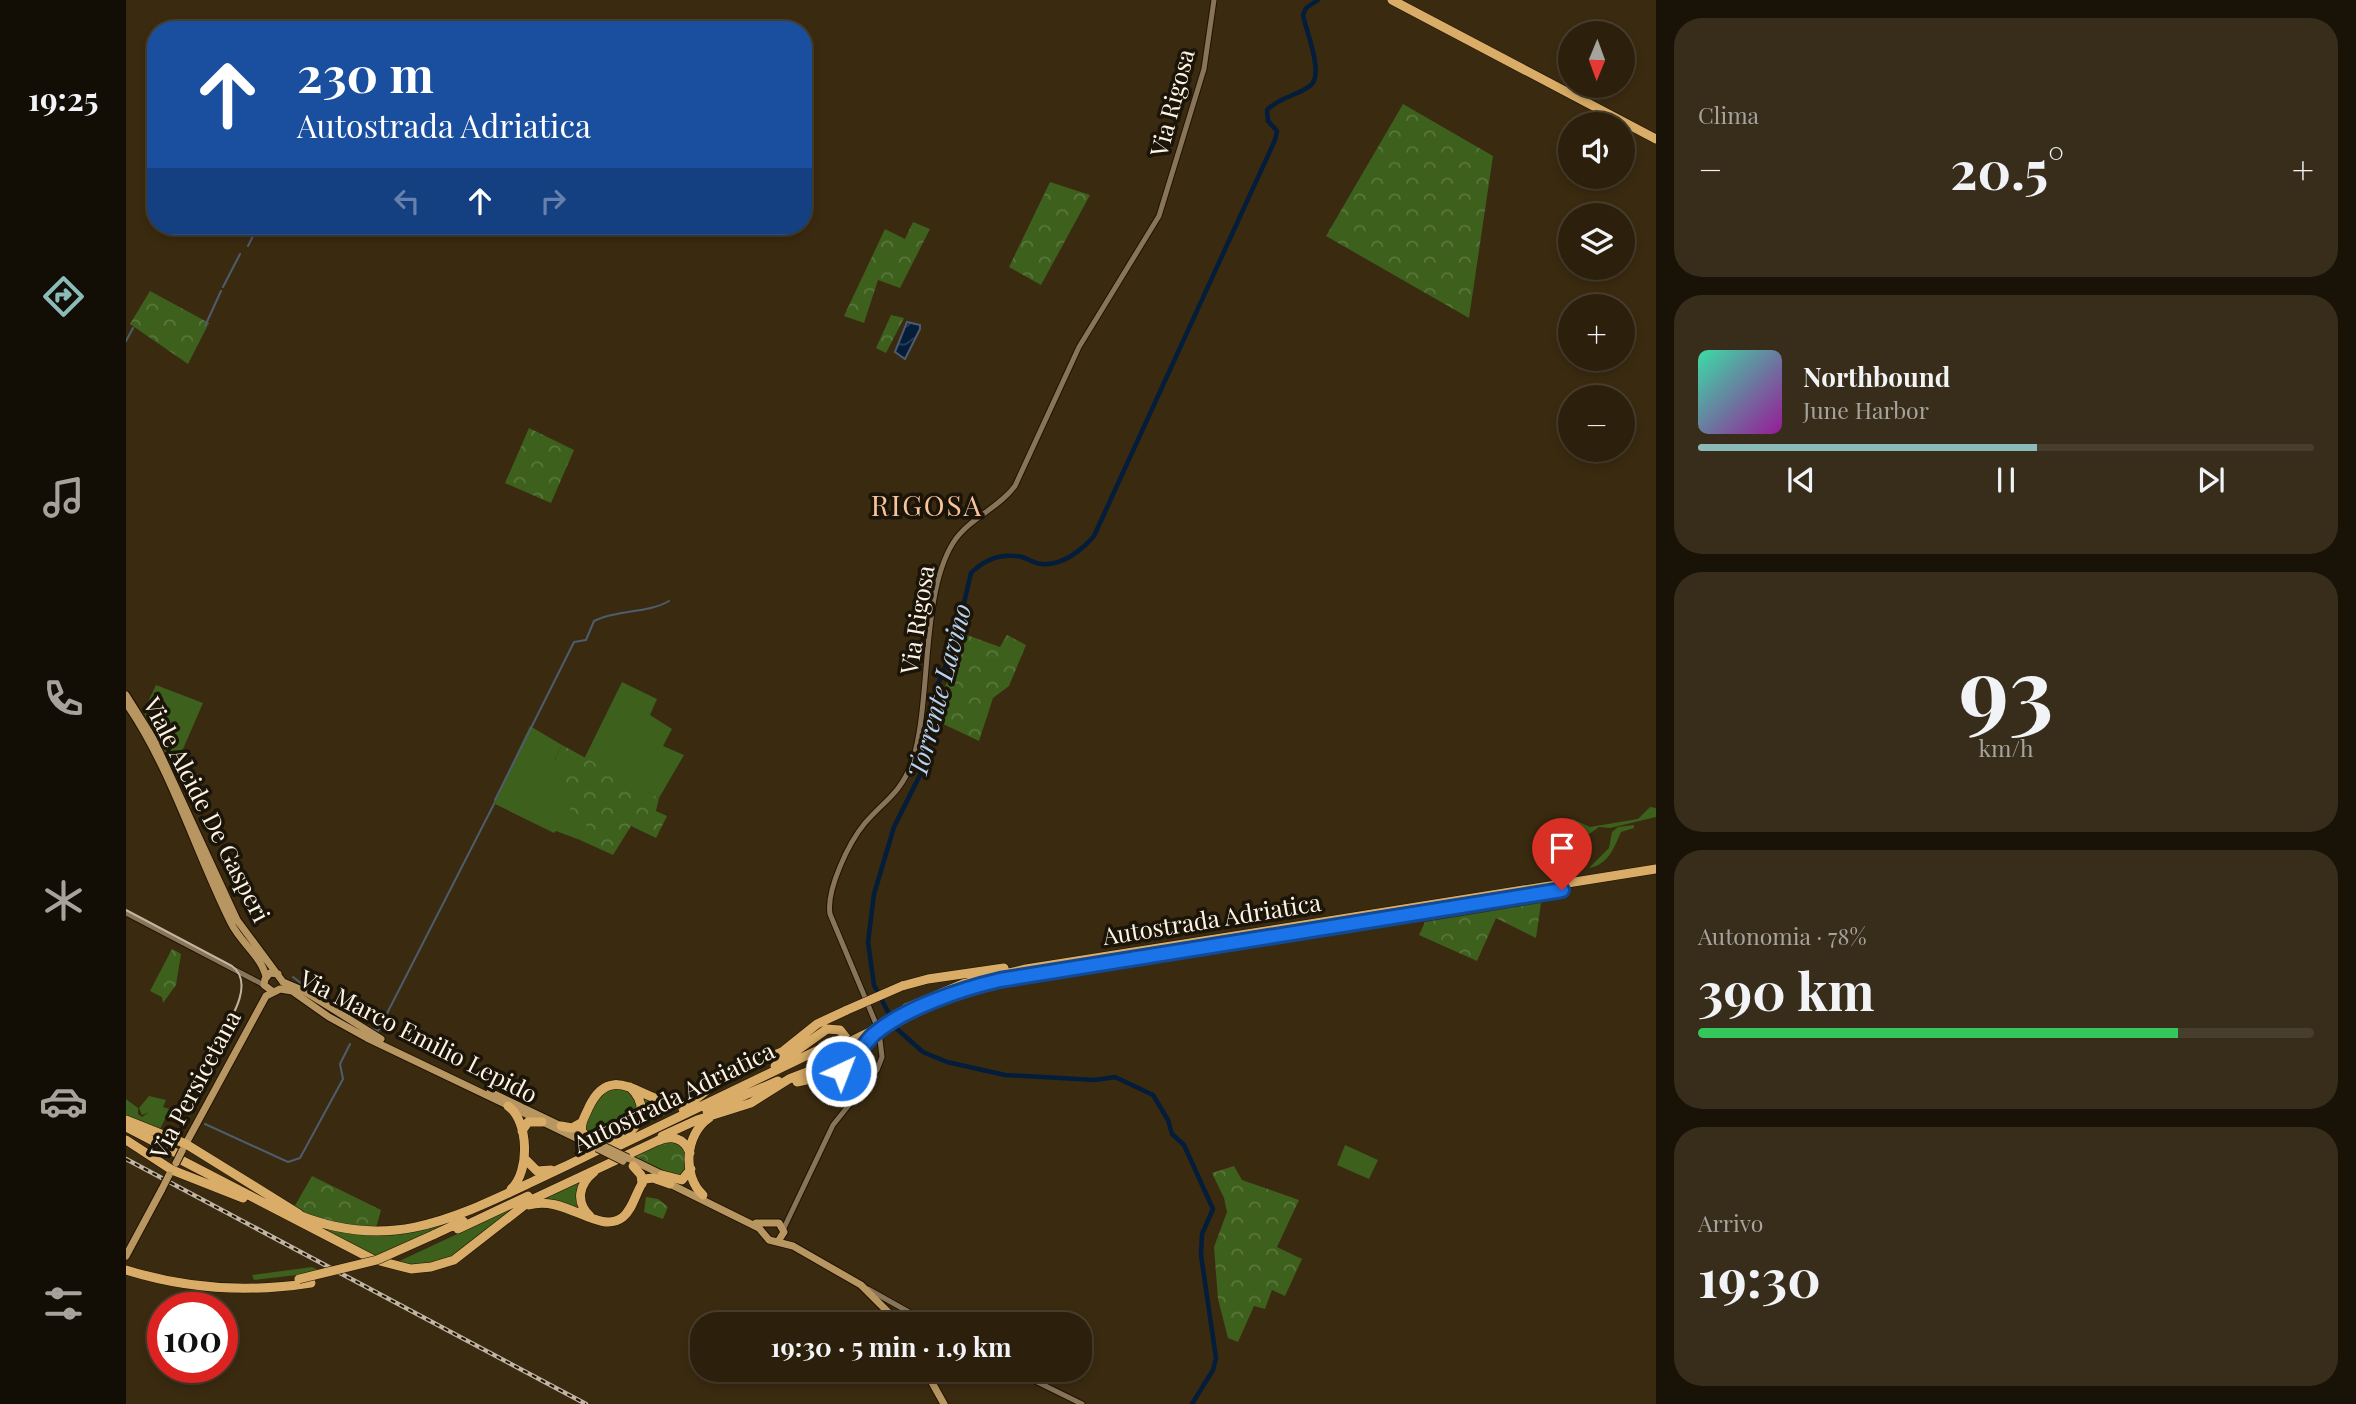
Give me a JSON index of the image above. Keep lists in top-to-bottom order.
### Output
{
  "streets": {
    "highway": ["Autostrada Adriatica"],
    "main road": [
      "Via Rigosa",
      "Viale Alcide De Gasperi",
      "Via Marco Emilio Lepido",
      "Via Persicetana"
    ]
  },
  "crossings": [
    ["Via Rigosa", "Via Marco Emilio Lepido"],
    ["Viale Alcide De Gasperi", "Via Marco Emilio Lepido"],
    ["Viale Alcide De Gasperi", "Via Persicetana"],
    ["Via Marco Emilio Lepido", "Via Persicetana"]
  ],
  "districts": ["RIGOSA"],
  "water": ["Torrente Lavino"],
  "north": "bottom",
  "page": {
    "tabs": "19:25",
    "tile": [
      "Clima",
      ["93", "km/h"],
      ["Autonomia · 78%", "390 km"],
      ["Arrivo", "19:30"]
    ],
    "map_buttons": ["+", "−"],
    "turn": ["230 m", "Autostrada Adriatica"],
    "heat": ["−", "20.5°", "+"],
    "song": ["Northbound", "June Harbor"],
    "limit": "100",
    "trip": "19:30 · 5 min · 1.9 km"
  }
}
